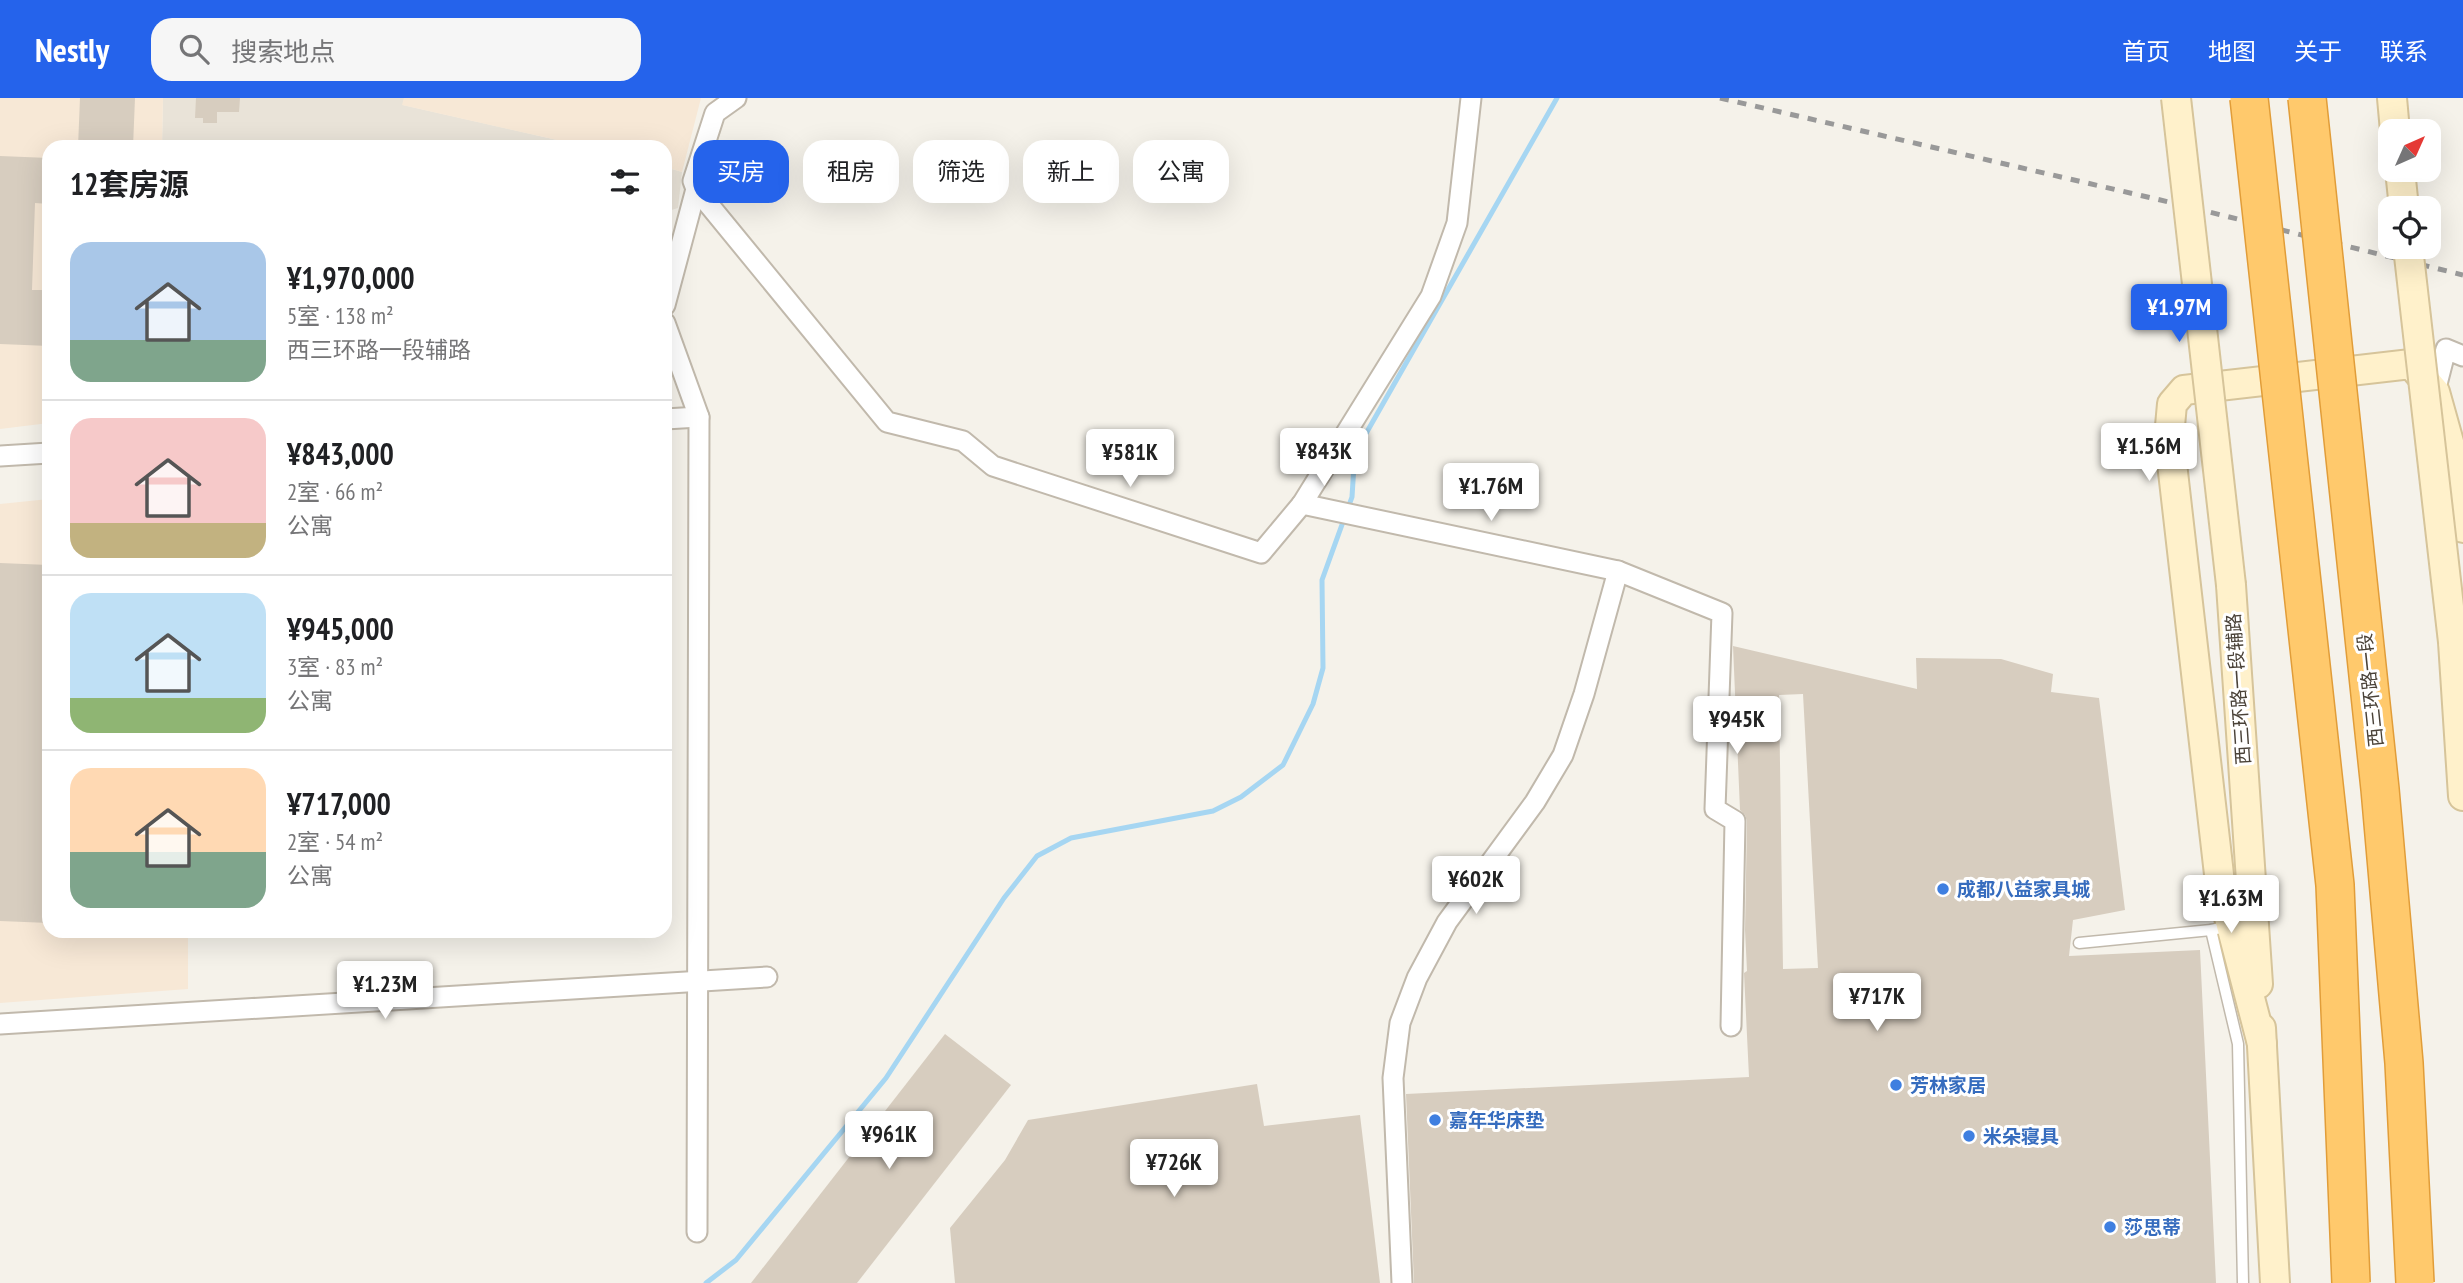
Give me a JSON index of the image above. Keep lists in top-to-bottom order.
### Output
{
  "streets": {
    "highway": ["西三环路一段"],
    "main road": ["西三环路一段辅路"]
  },
  "places": [
    "成都八益家具城",
    "芳林家居",
    "嘉年华床垫",
    "米朵寝具",
    "莎思蒂"
  ],
  "north": "top right",
  "page": {
    "header": "Nestly",
    "search": "搜索地点",
    "nav": [
      "首页",
      "地图",
      "关于",
      "联系"
    ],
    "chip": [
      "买房",
      "租房",
      "筛选",
      "新上",
      "公寓"
    ],
    "heading": "12套房源",
    "list": [
      {
        "name": "¥1,970,000",
        "note": "5室 · 138 m² · 西三环路一段辅路"
      },
      {
        "name": "¥843,000",
        "note": "2室 · 66 m² · 公寓"
      },
      {
        "name": "¥945,000",
        "note": "3室 · 83 m² · 公寓"
      },
      {
        "name": "¥717,000",
        "note": "2室 · 54 m² · 公寓"
      }
    ],
    "price": [
      "¥1.97M",
      "¥1.56M",
      "¥843K",
      "¥581K",
      "¥1.76M",
      "¥945K",
      "¥602K",
      "¥1.63M",
      "¥1.23M",
      "¥717K",
      "¥961K",
      "¥726K"
    ]
  }
}
